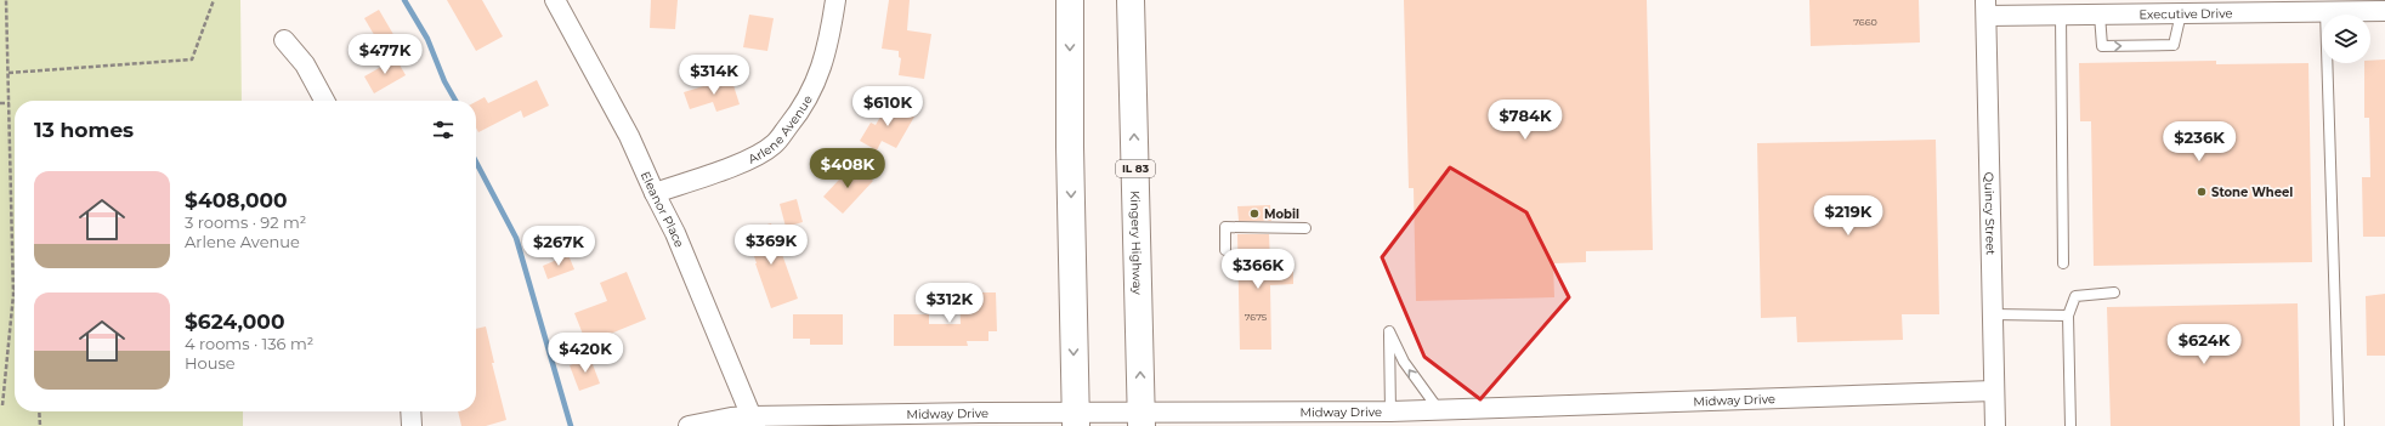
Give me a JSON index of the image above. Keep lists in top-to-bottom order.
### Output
{
  "streets": {
    "highway": ["IL 83", "Kingery Highway"],
    "street": [
      "Executive Drive",
      "Arlene Avenue",
      "Eleanor Place",
      "Quincy Street",
      "Midway Drive"
    ]
  },
  "crossings": [
    ["Executive Drive", "Quincy Street"],
    ["Arlene Avenue", "Eleanor Place"],
    ["Eleanor Place", "Midway Drive"],
    ["Quincy Street", "Midway Drive"],
    ["Kingery Highway", "Midway Drive"]
  ],
  "places": ["Stone Wheel", "Mobil"],
  "house_numbers": ["7660", "7675"],
  "page": {
    "price": [
      "$477K",
      "$314K",
      "$610K",
      "$784K",
      "$236K",
      "$408K",
      "$219K",
      "$369K",
      "$267K",
      "$366K",
      "$312K",
      "$624K",
      "$420K"
    ],
    "heading": "13 homes",
    "list": [
      {
        "name": "$408,000",
        "note": "3 rooms · 92 m² · Arlene Avenue"
      },
      {
        "name": "$624,000",
        "note": "4 rooms · 136 m² · House"
      }
    ]
  }
}
